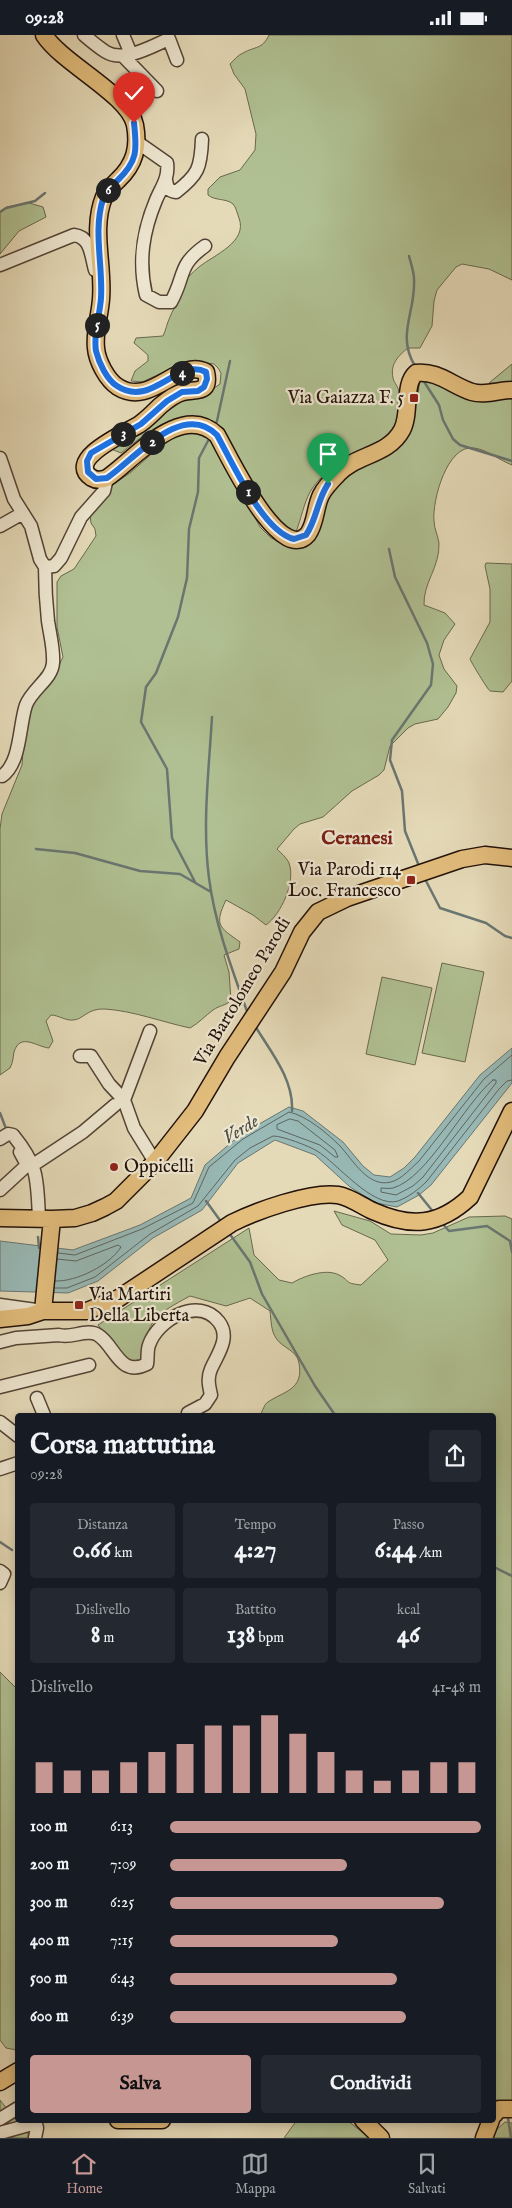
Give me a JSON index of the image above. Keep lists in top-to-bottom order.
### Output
{
  "streets": {
    "main road": ["Via Bartolomeo Parodi"]
  },
  "districts": ["Ceranesi"],
  "water": ["Verde"],
  "places": {
    "transit": ["Via Gaiazza F. 5", "Via Parodi 114 Loc. Francesco", "Via Martiri Della Liberta"],
    "other": ["Oppicelli"]
  },
  "page": {
    "status": "09:28",
    "pins": [
      "6",
      "5",
      "4",
      "3",
      "2",
      "1"
    ],
    "heading": ["Corsa mattutina", "09:28"],
    "stats": [
      ["Distanza", "0.66 km"],
      ["Tempo", "4:27"],
      ["Passo", "6:44 /km"],
      ["Dislivello", "8 m"],
      ["Battito", "138 bpm"],
      ["kcal", "46"]
    ],
    "chart": ["Dislivello", "41–48 m"],
    "list": [
      {
        "name": "100 m",
        "note": "6:13"
      },
      {
        "name": "200 m",
        "note": "7:09"
      },
      {
        "name": "300 m",
        "note": "6:25"
      },
      {
        "name": "400 m",
        "note": "7:15"
      },
      {
        "name": "500 m",
        "note": "6:43"
      },
      {
        "name": "600 m",
        "note": "6:39"
      }
    ],
    "buttons": ["Salva", "Condividi"],
    "tabs": ["Home", "Mappa", "Salvati"]
  }
}
